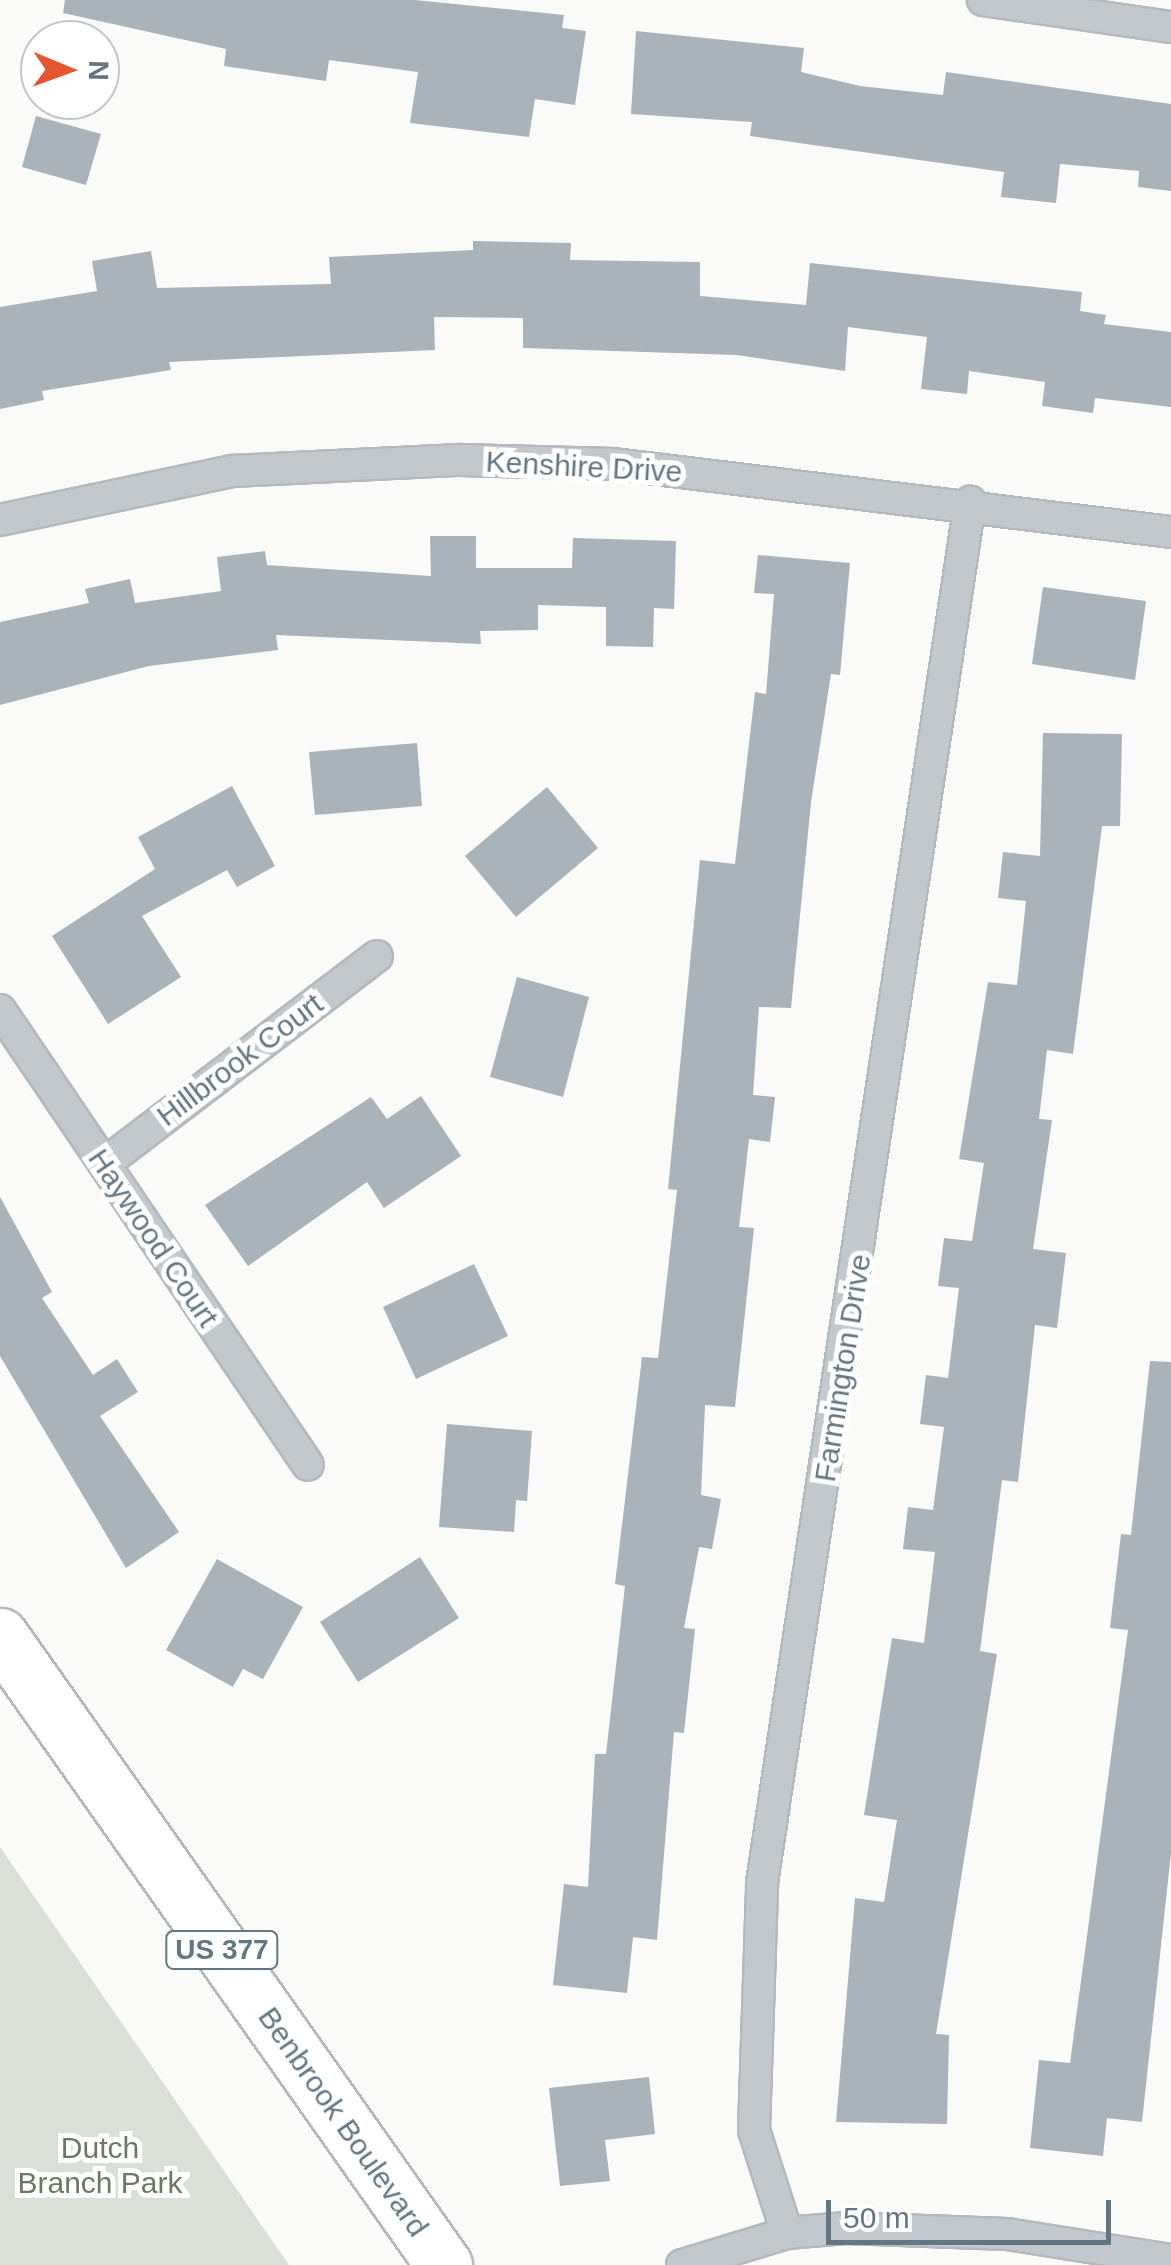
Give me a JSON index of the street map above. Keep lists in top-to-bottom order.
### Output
{
  "streets": {
    "highway": ["US 377", "Benbrook Boulevard"],
    "street": [
      "Kenshire Drive",
      "Hillbrook Court",
      "Haywood Court",
      "Farmington Drive"
    ]
  },
  "crossings": [
    ["Kenshire Drive", "Farmington Drive"],
    ["Hillbrook Court", "Haywood Court"]
  ],
  "parks": ["Dutch Branch Park"],
  "scale_bar": "50 m",
  "north": "right"
}
